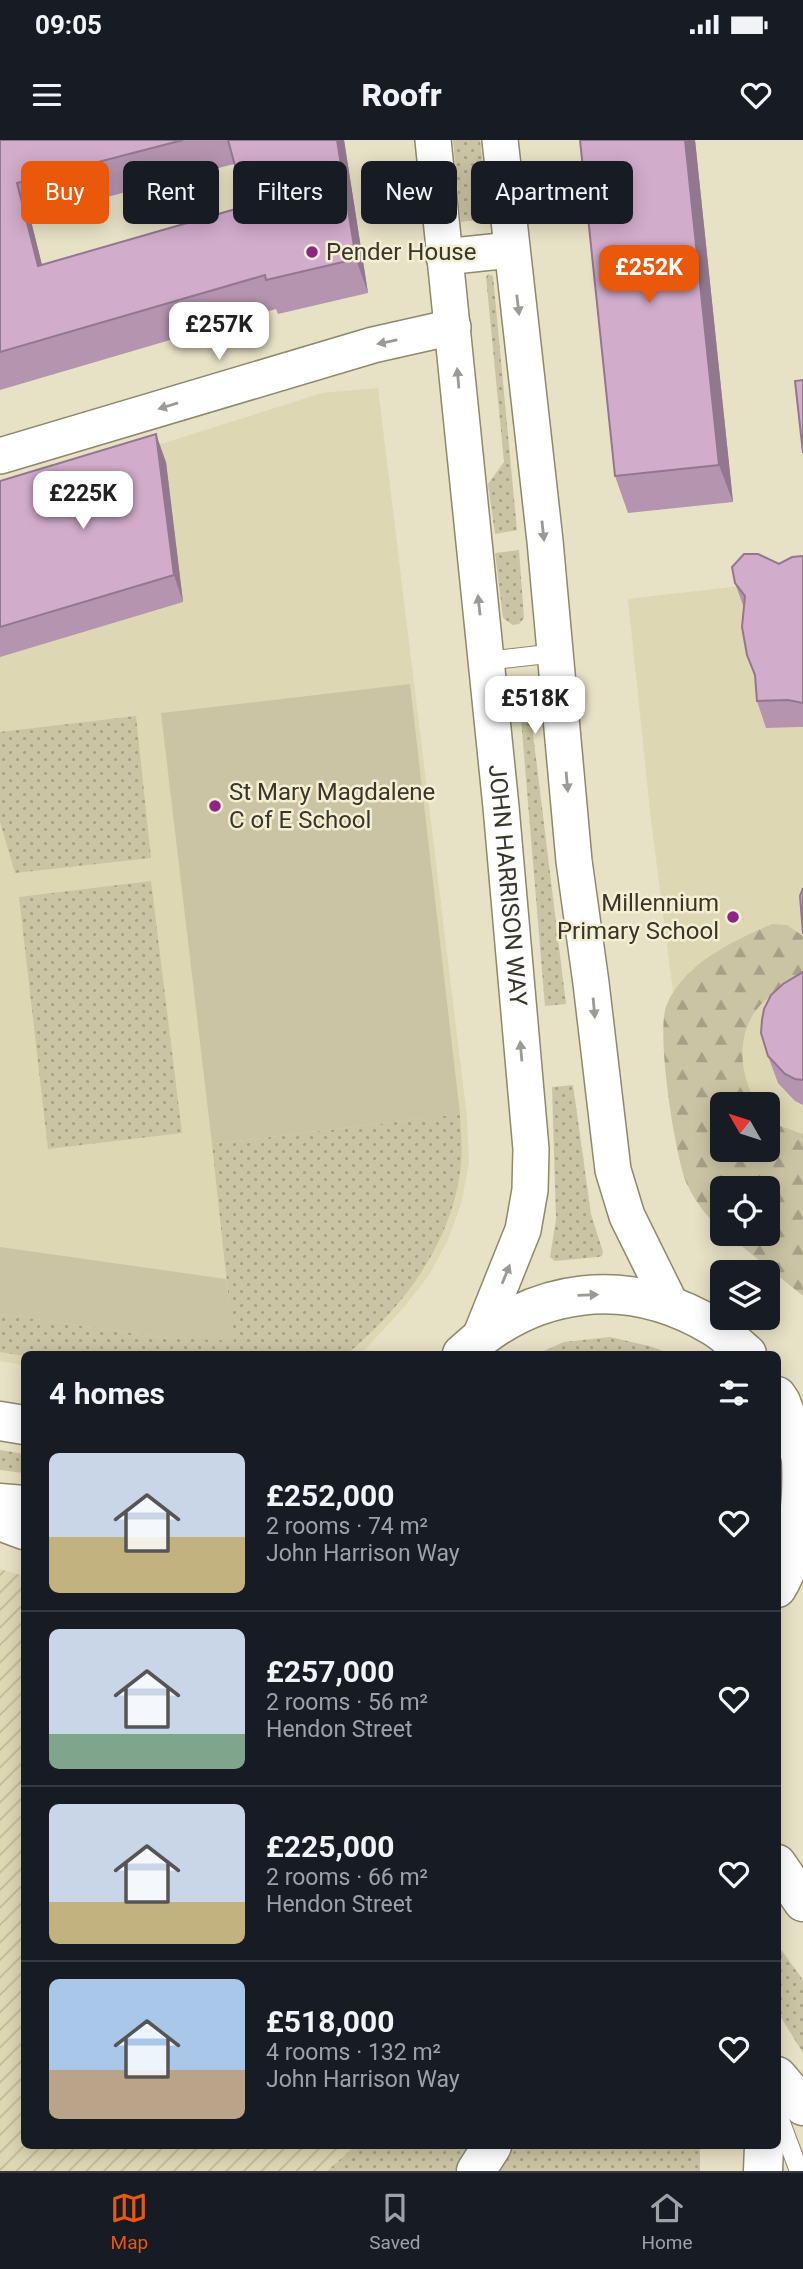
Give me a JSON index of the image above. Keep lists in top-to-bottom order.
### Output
{
  "streets": {
    "street": ["JOHN HARRISON WAY"]
  },
  "places": ["Pender House", "St Mary Magdalene C of E School", "Millennium Primary School"],
  "north": "top left",
  "page": {
    "status": "09:05",
    "header": "Roofr",
    "chip": [
      "Buy",
      "Rent",
      "Filters",
      "New",
      "Apartment"
    ],
    "price": [
      "£252K",
      "£257K",
      "£225K",
      "£518K"
    ],
    "heading": "4 homes",
    "list": [
      {
        "name": "£252,000",
        "note": "2 rooms · 74 m² · John Harrison Way"
      },
      {
        "name": "£257,000",
        "note": "2 rooms · 56 m² · Hendon Street"
      },
      {
        "name": "£225,000",
        "note": "2 rooms · 66 m² · Hendon Street"
      },
      {
        "name": "£518,000",
        "note": "4 rooms · 132 m² · John Harrison Way"
      }
    ],
    "tabs": ["Map", "Saved", "Home"]
  }
}
